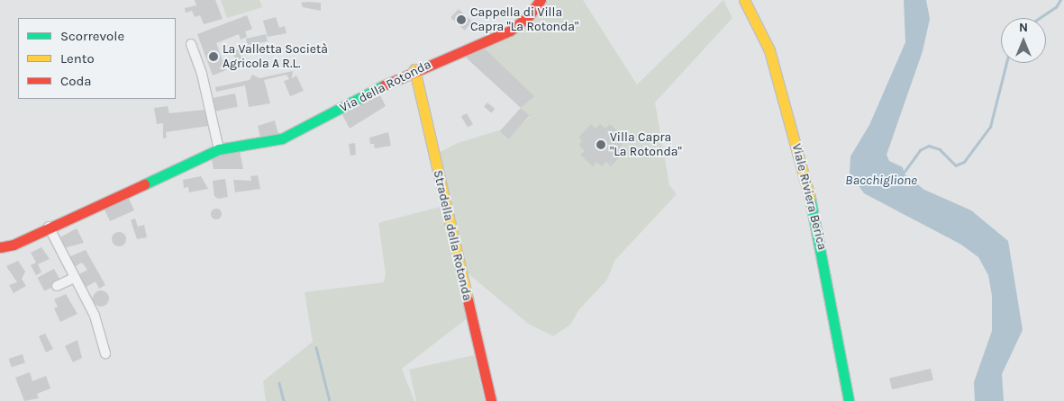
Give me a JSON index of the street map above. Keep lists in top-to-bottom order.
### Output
{
  "streets": {
    "street": ["Via della Rotonda", "Viale Riviera Berica", "Stradella della Rotonda"]
  },
  "crossings": [
    ["Via della Rotonda", "Stradella della Rotonda"]
  ],
  "water": ["Bacchiglione"],
  "places": ["Cappella di Villa Capra \"La Rotonda\"", "La Valletta Società Agricola A R.L.", "Villa Capra \"La Rotonda\""],
  "legend": ["Scorrevole", "Lento", "Coda"],
  "north": "top"
}
